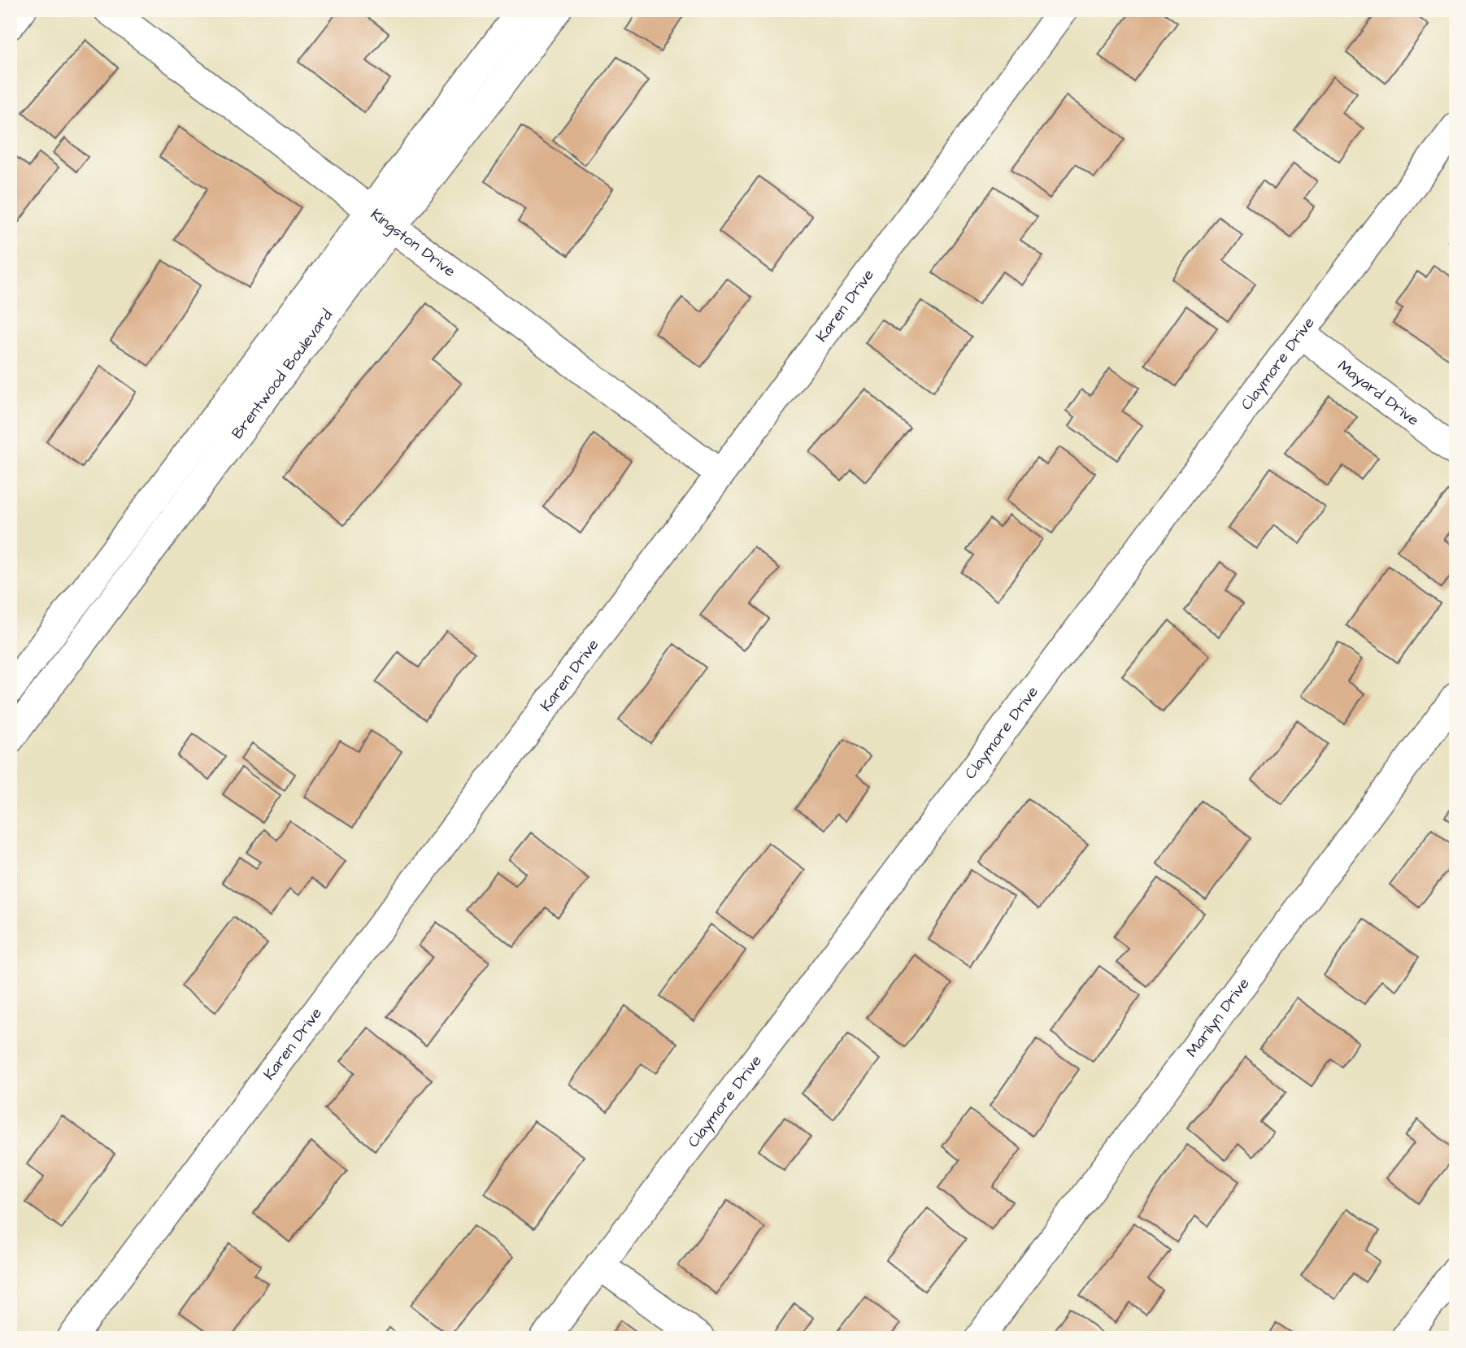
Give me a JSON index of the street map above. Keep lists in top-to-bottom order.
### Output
{
  "streets": {
    "street": [
      "Kingston Drive",
      "Karen Drive",
      "Claymore Drive",
      "Brentwood Boulevard",
      "Mayard Drive",
      "Marilyn Drive"
    ]
  },
  "crossings": [
    ["Kingston Drive", "Karen Drive"],
    ["Kingston Drive", "Brentwood Boulevard"],
    ["Claymore Drive", "Mayard Drive"]
  ]
}
